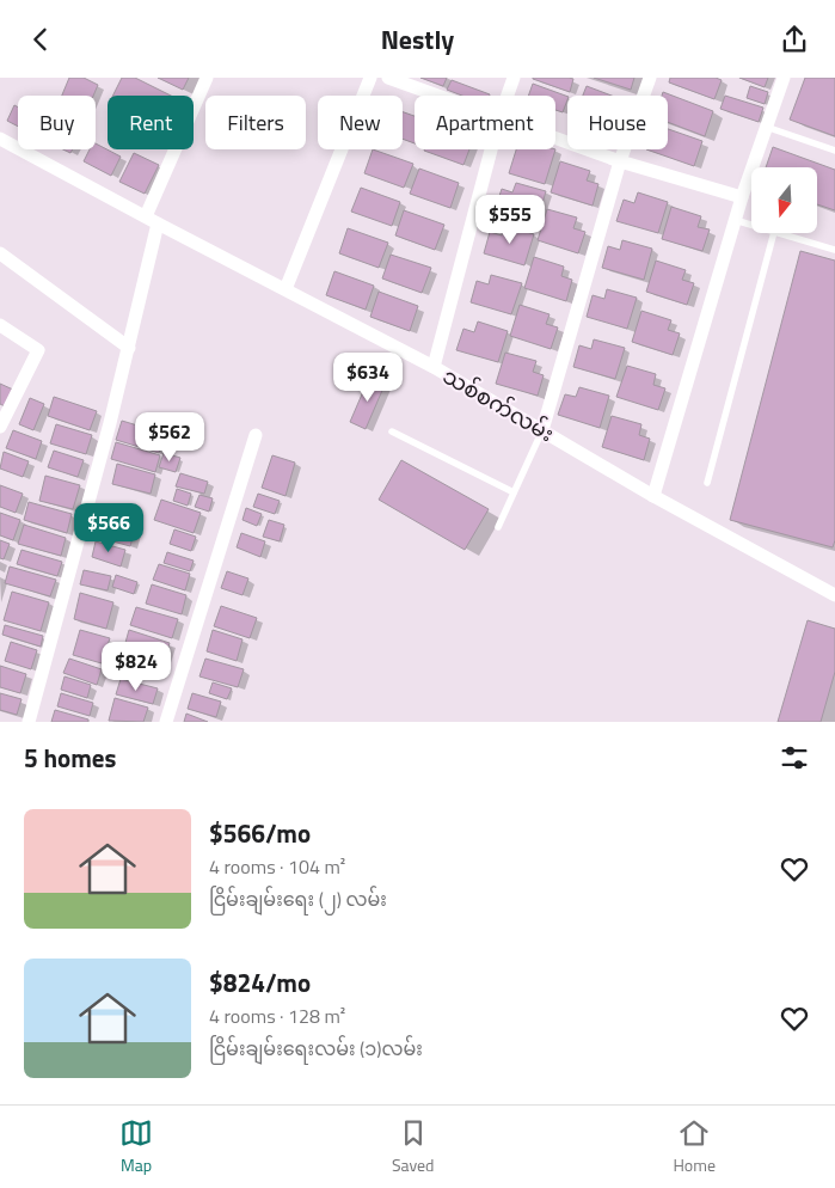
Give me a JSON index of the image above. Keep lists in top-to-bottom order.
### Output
{
  "streets": {
    "street": ["သစ်စက်လမ်း"]
  },
  "north": "bottom",
  "page": {
    "header": "Nestly",
    "chip": [
      "Buy",
      "Rent",
      "Filters",
      "New",
      "Apartment",
      "House"
    ],
    "price": [
      "$555",
      "$634",
      "$562",
      "$566",
      "$824"
    ],
    "heading": "5 homes",
    "list": [
      {
        "name": "$566/mo",
        "note": "4 rooms · 104 m² · ငြိမ်းချမ်းရေး (၂) လမ်း"
      },
      {
        "name": "$824/mo",
        "note": "4 rooms · 128 m² · ငြိမ်းချမ်းရေးလမ်း (၁)လမ်း"
      }
    ],
    "tabs": ["Map", "Saved", "Home"]
  }
}
